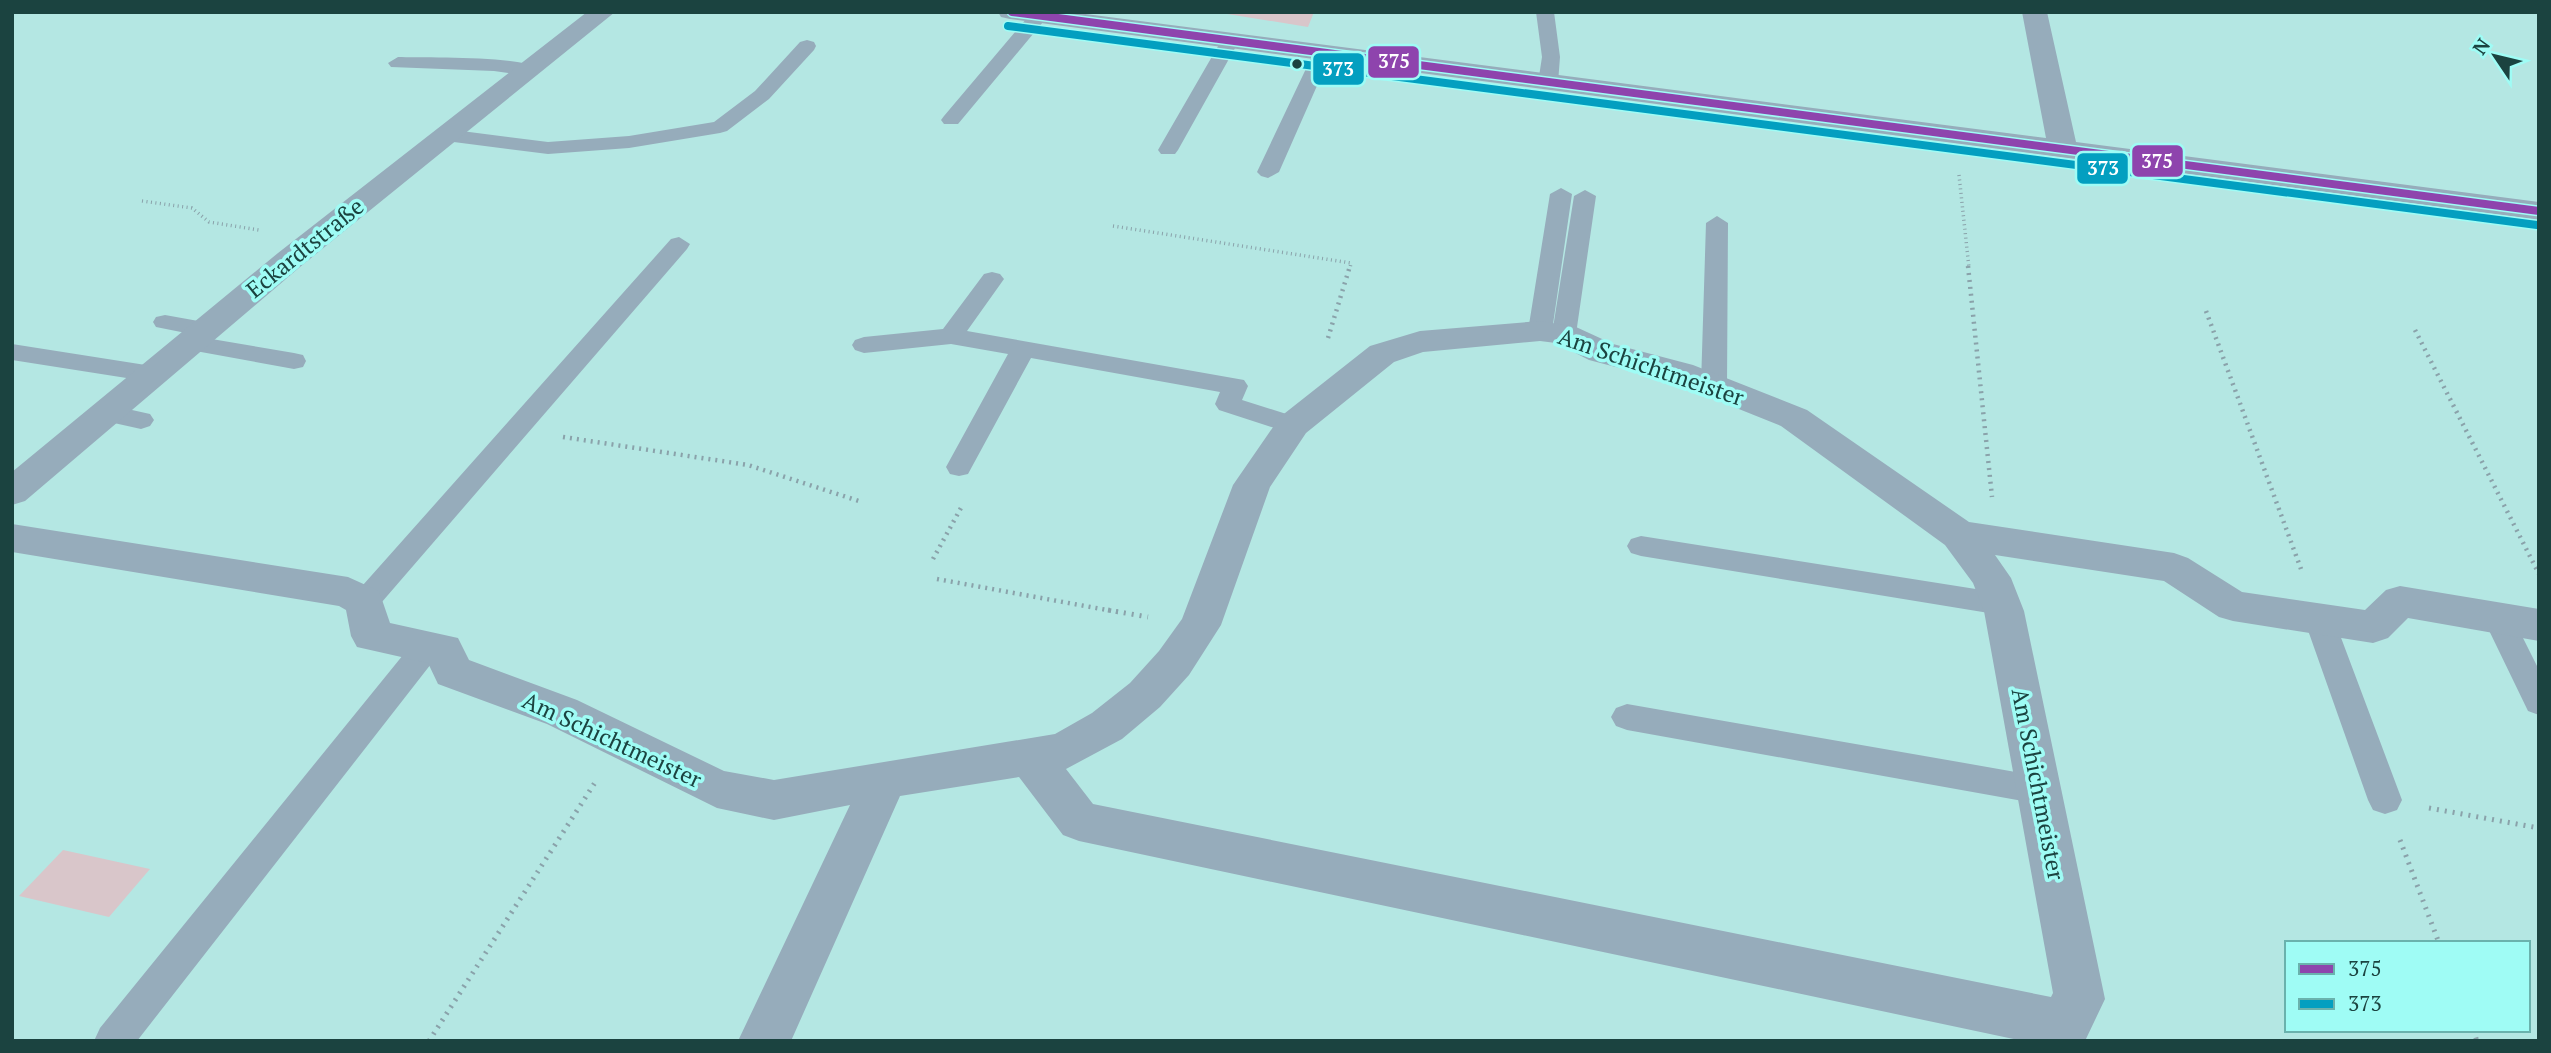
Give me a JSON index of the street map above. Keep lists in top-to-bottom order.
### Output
{
  "streets": {
    "street": ["Eckardtstraße", "Am Schichtmeister"]
  },
  "lines": ["transit line 375", "transit line 373"],
  "legend": ["375", "373"],
  "north": "top left"
}
